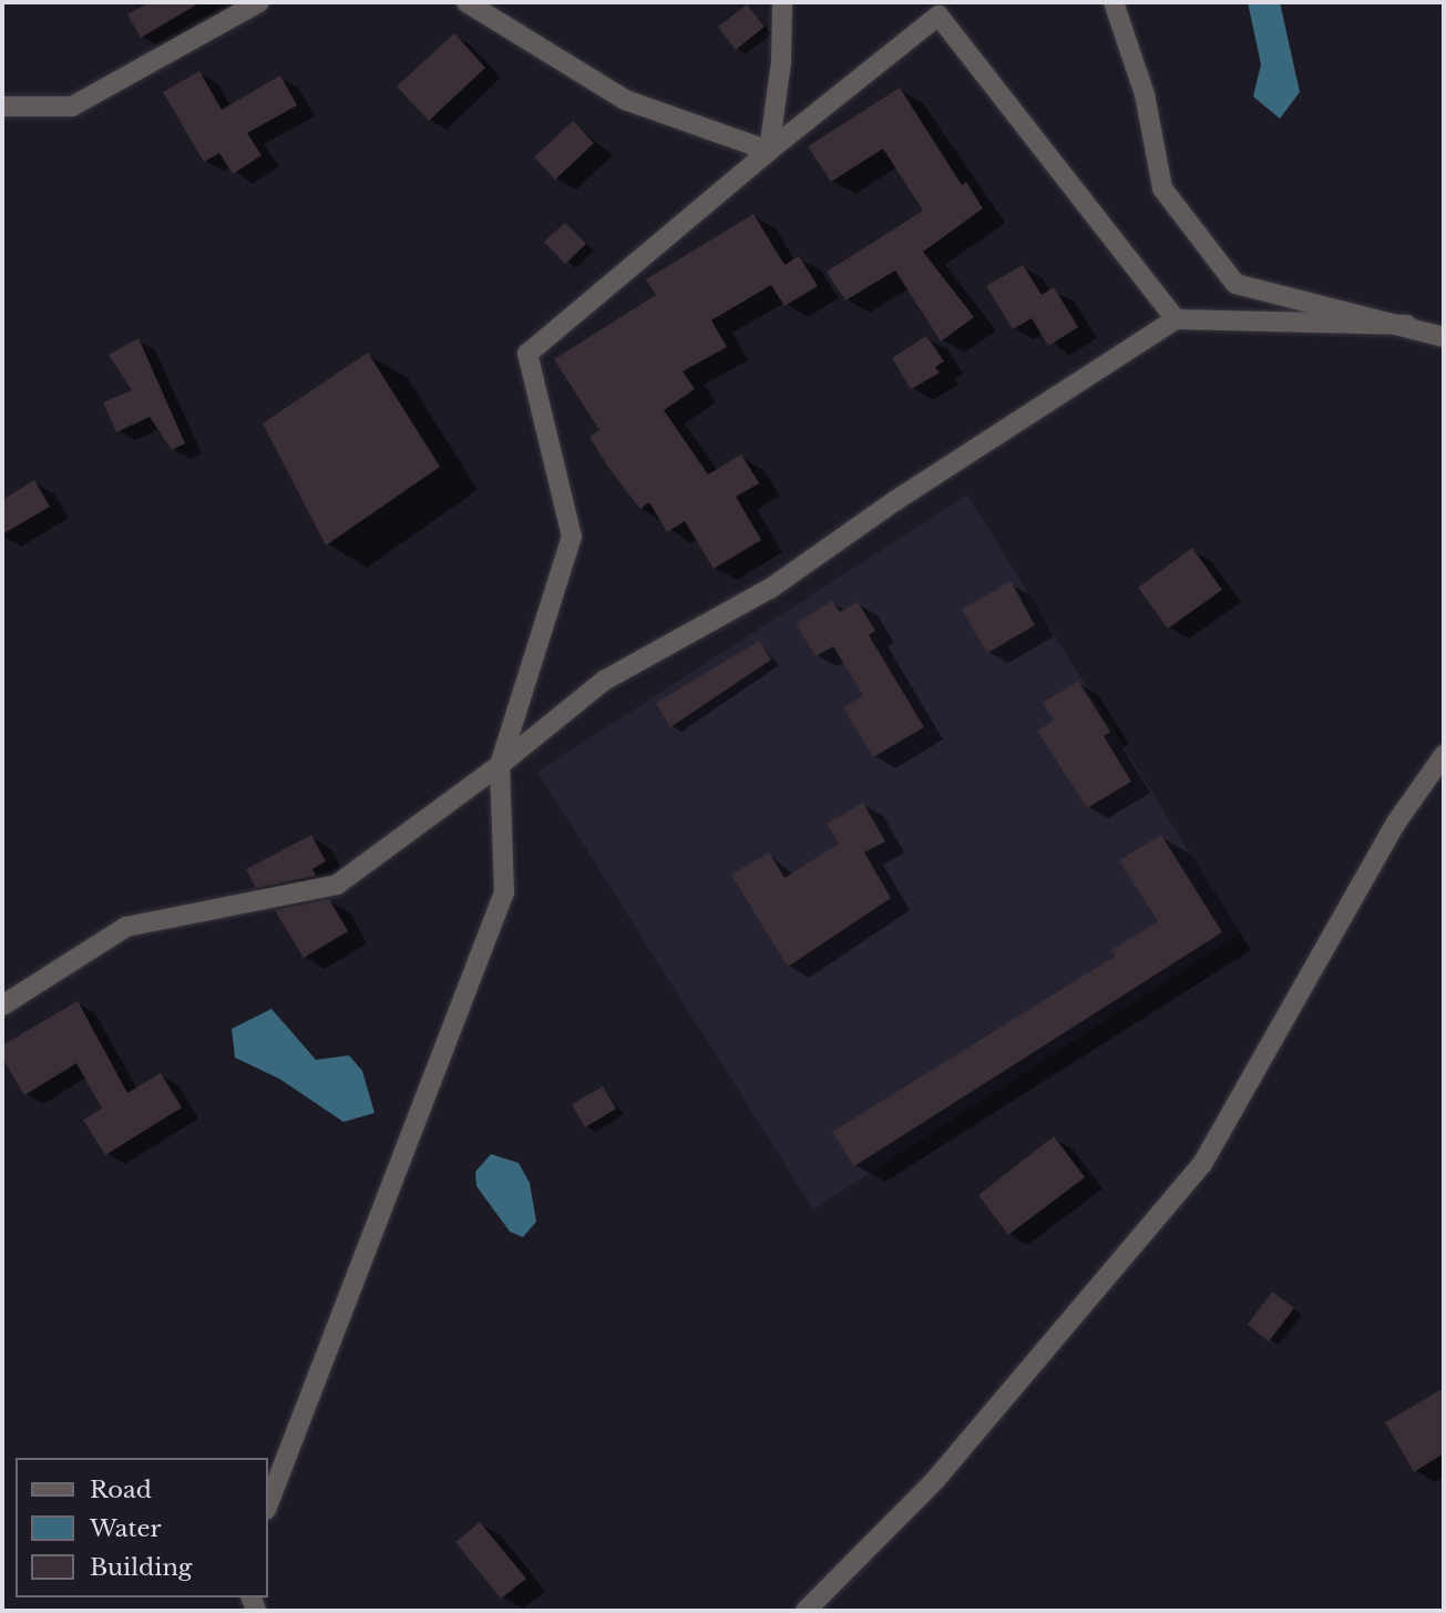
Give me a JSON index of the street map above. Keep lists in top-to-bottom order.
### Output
{
  "legend": ["Road", "Water", "Building"]
}
